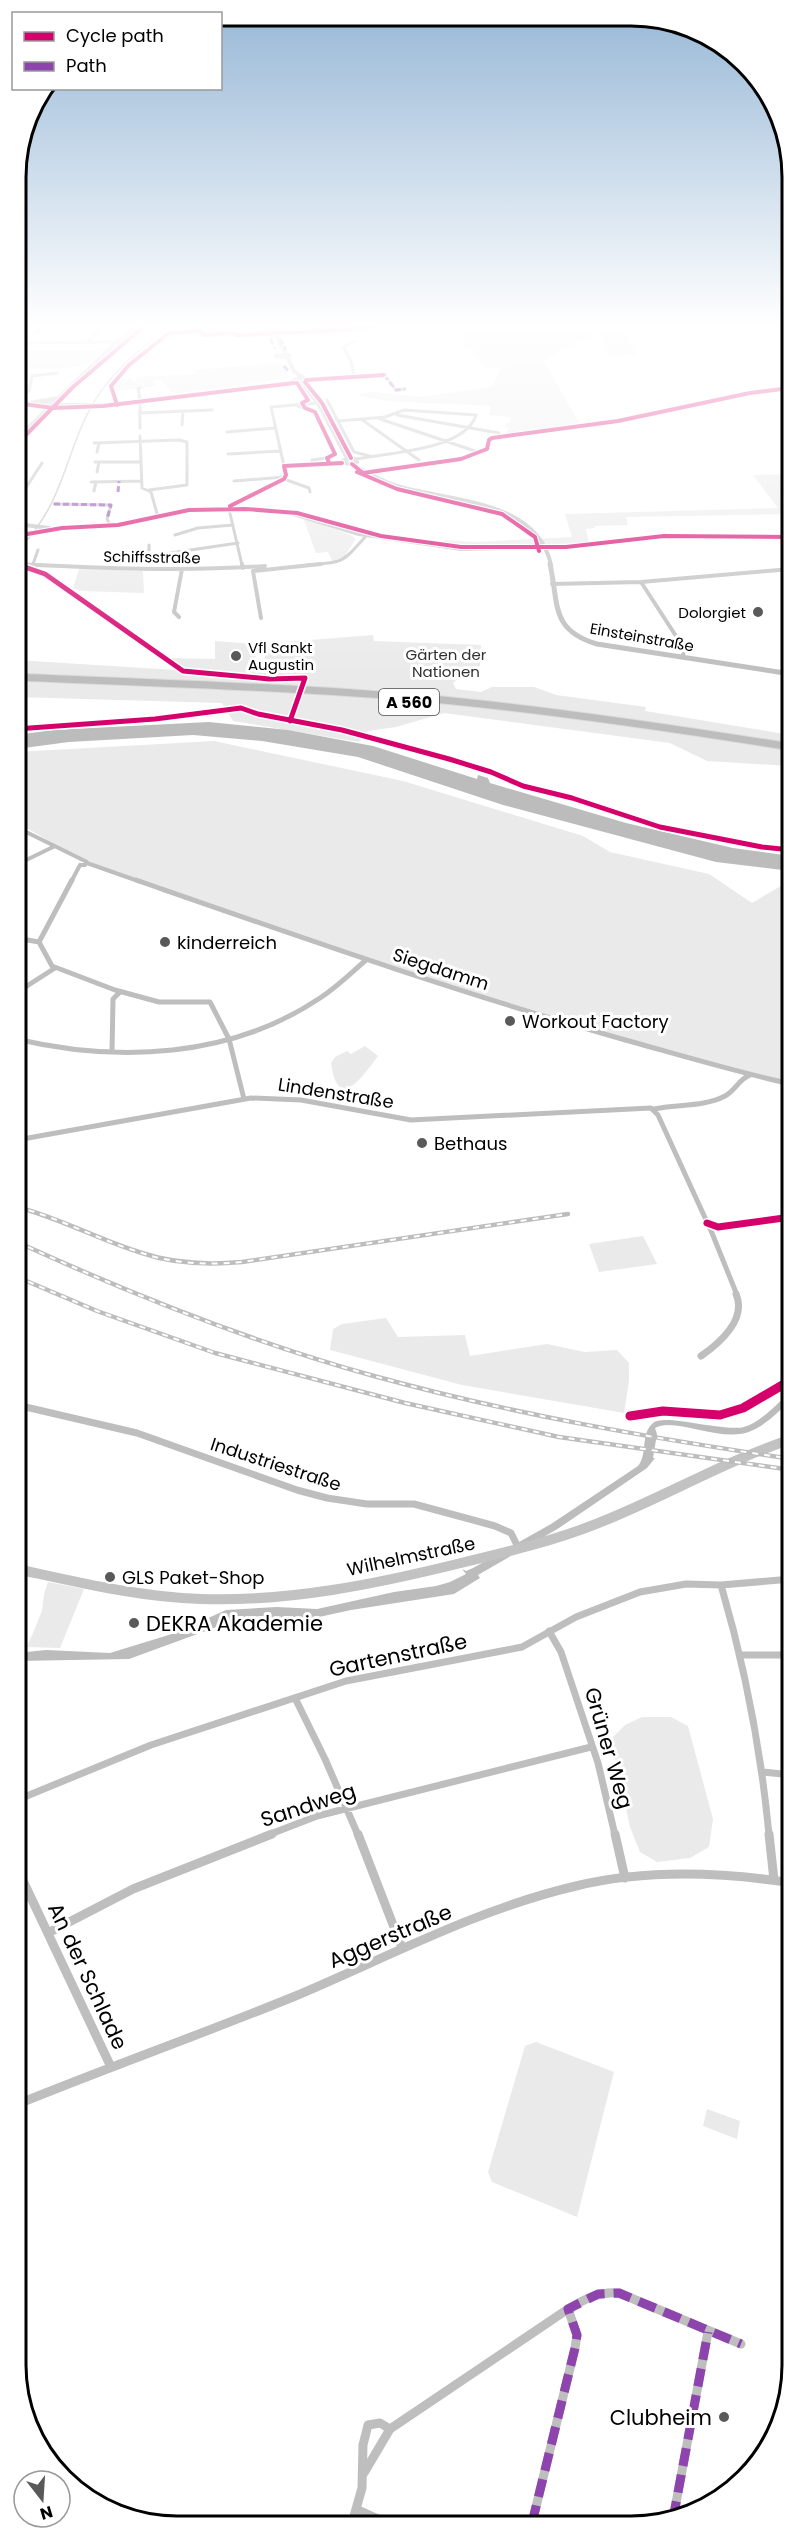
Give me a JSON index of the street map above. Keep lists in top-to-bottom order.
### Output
{
  "streets": {
    "highway": ["A 560"],
    "main road": ["Wilhelmstraße"],
    "street": [
      "Schiffsstraße",
      "Einsteinstraße",
      "Siegdamm",
      "Lindenstraße",
      "Industriestraße",
      "Gartenstraße",
      "Grüner Weg",
      "Sandweg",
      "Aggerstraße",
      "An der Schlade"
    ]
  },
  "crossings": [
    ["Siegdamm", "Lindenstraße"],
    ["Industriestraße", "Wilhelmstraße"],
    ["Gartenstraße", "Grüner Weg"],
    ["Grüner Weg", "Sandweg"],
    ["Grüner Weg", "Aggerstraße"],
    ["Sandweg", "An der Schlade"],
    ["Aggerstraße", "An der Schlade"]
  ],
  "parks": ["Gärten der Nationen"],
  "places": [
    "Dolorgiet",
    "Vfl Sankt Augustin",
    "kinderreich",
    "Workout Factory",
    "Bethaus",
    "GLS Paket-Shop",
    "DEKRA Akademie",
    "Clubheim"
  ],
  "legend": ["Cycle path", "Path"],
  "north": "bottom"
}
